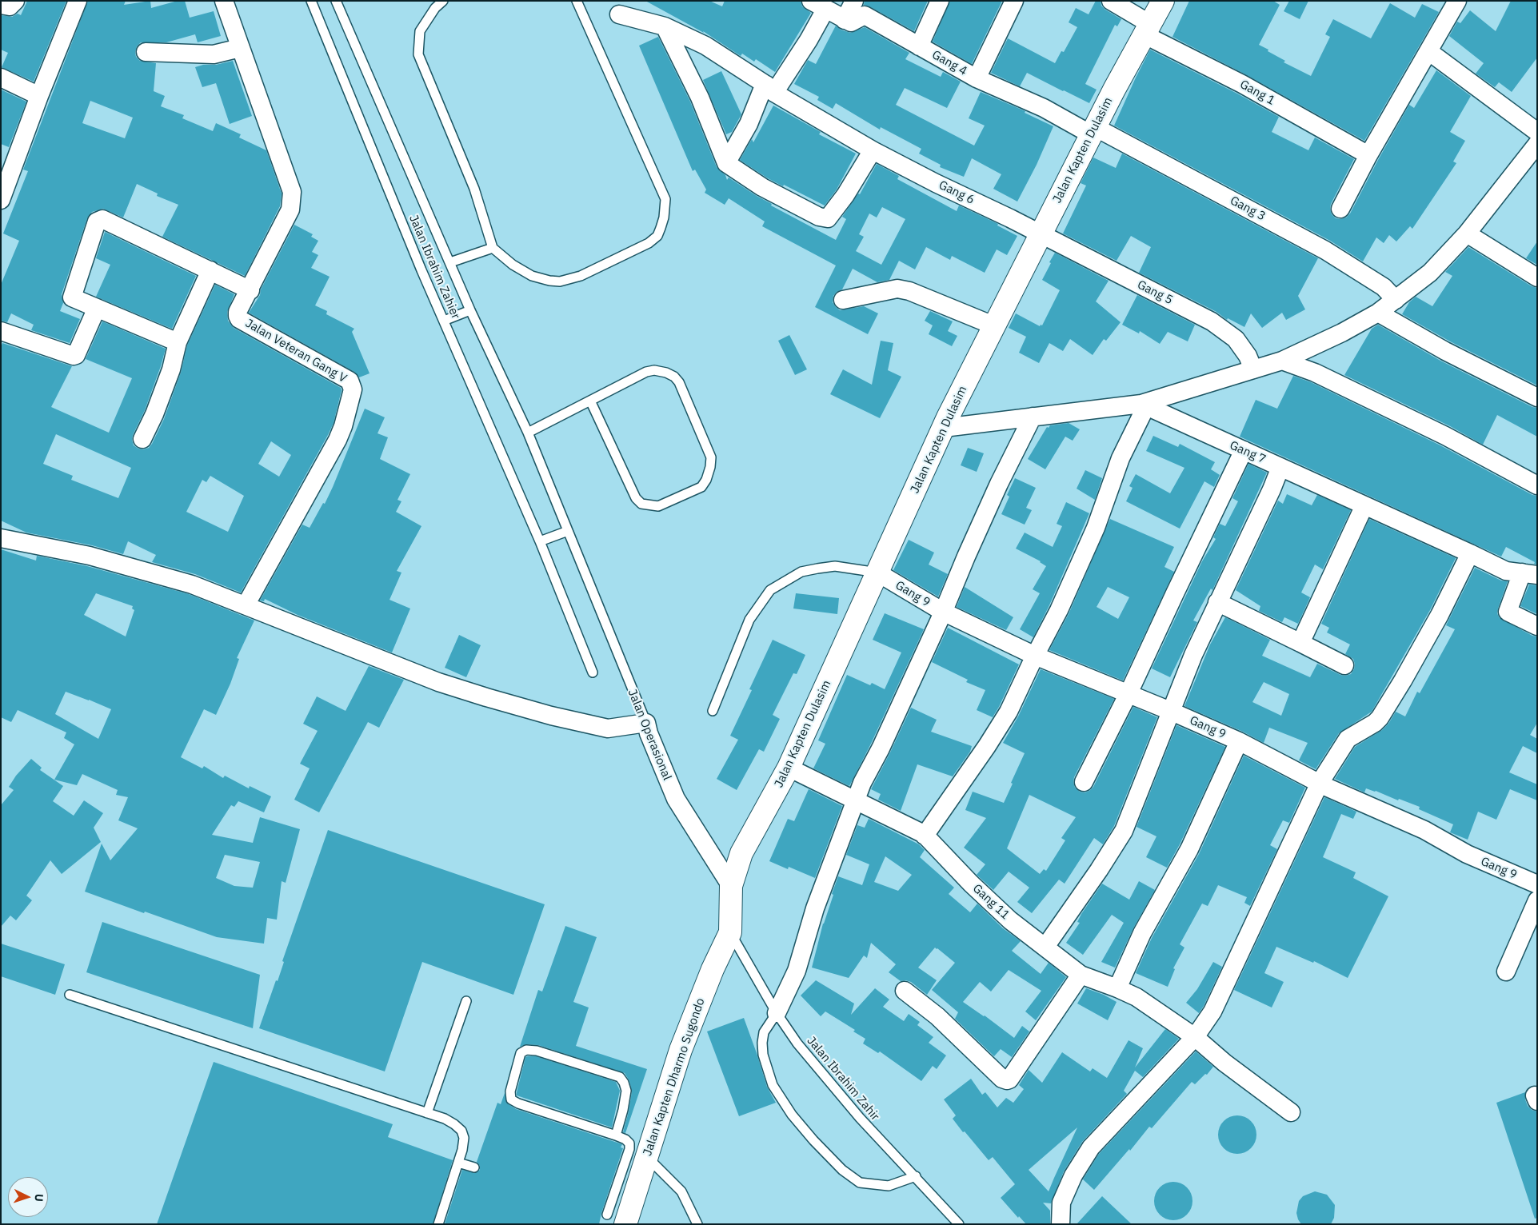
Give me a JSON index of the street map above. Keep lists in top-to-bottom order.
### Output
{
  "streets": {
    "main road": ["Jalan Kapten Dulasim", "Jalan Kapten Dharmo Sugondo"],
    "street": [
      "Gang 4",
      "Gang 1",
      "Gang 6",
      "Gang 3",
      "Gang 5",
      "Jalan Veteran Gang V",
      "Gang 7",
      "Gang 9",
      "Jalan Operasional",
      "Gang 11"
    ],
    "lane": ["Jalan Ibrahim Zahier", "Jalan Ibrahim Zahir"]
  },
  "crossings": [
    ["Gang 4", "Jalan Kapten Dulasim"],
    ["Gang 4", "Gang 3"],
    ["Gang 1", "Jalan Kapten Dulasim"],
    ["Jalan Kapten Dulasim", "Gang 6"],
    ["Jalan Kapten Dulasim", "Gang 3"],
    ["Jalan Kapten Dulasim", "Gang 5"],
    ["Jalan Kapten Dulasim", "Gang 9"],
    ["Jalan Kapten Dulasim", "Jalan Operasional"],
    ["Jalan Kapten Dulasim", "Gang 11"],
    ["Gang 6", "Gang 5"],
    ["Jalan Ibrahim Zahier", "Jalan Operasional"],
    ["Jalan Kapten Dharmo Sugondo", "Jalan Ibrahim Zahir"]
  ],
  "north": "right"
}
